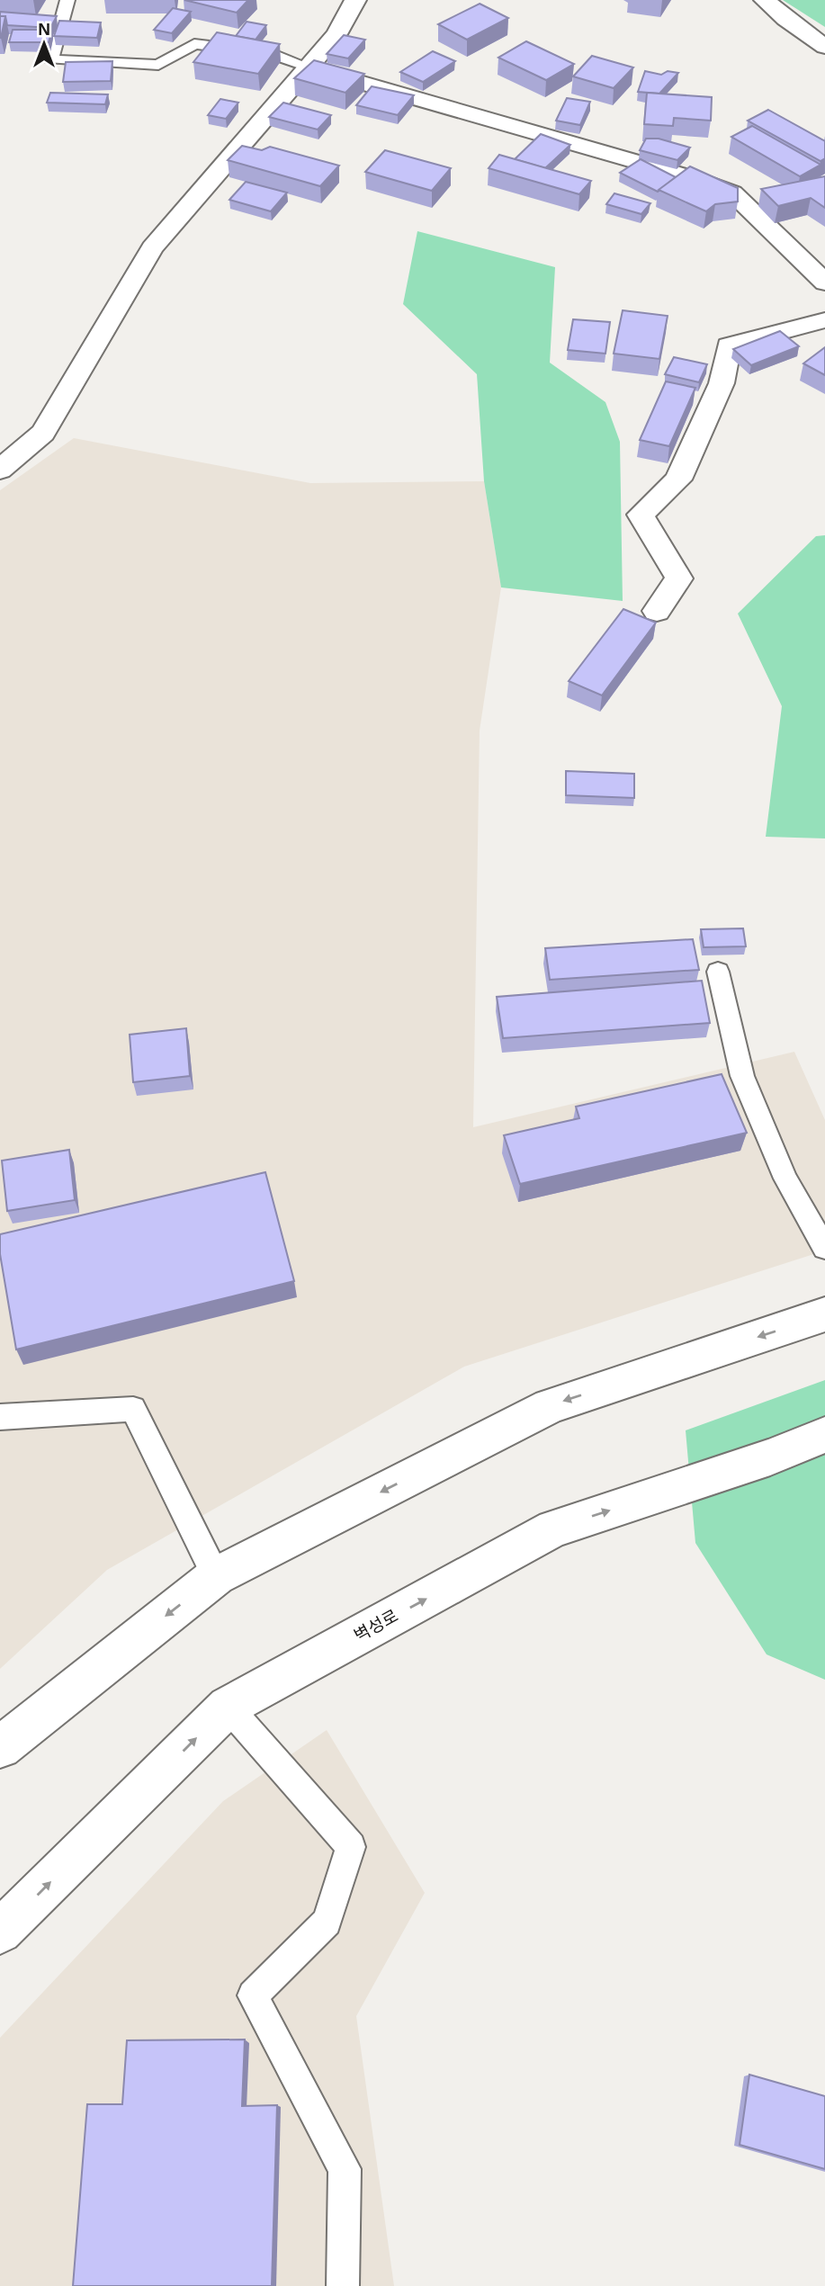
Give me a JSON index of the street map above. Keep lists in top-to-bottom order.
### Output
{
  "streets": {
    "street": ["벽성로"]
  },
  "north": "top"
}
